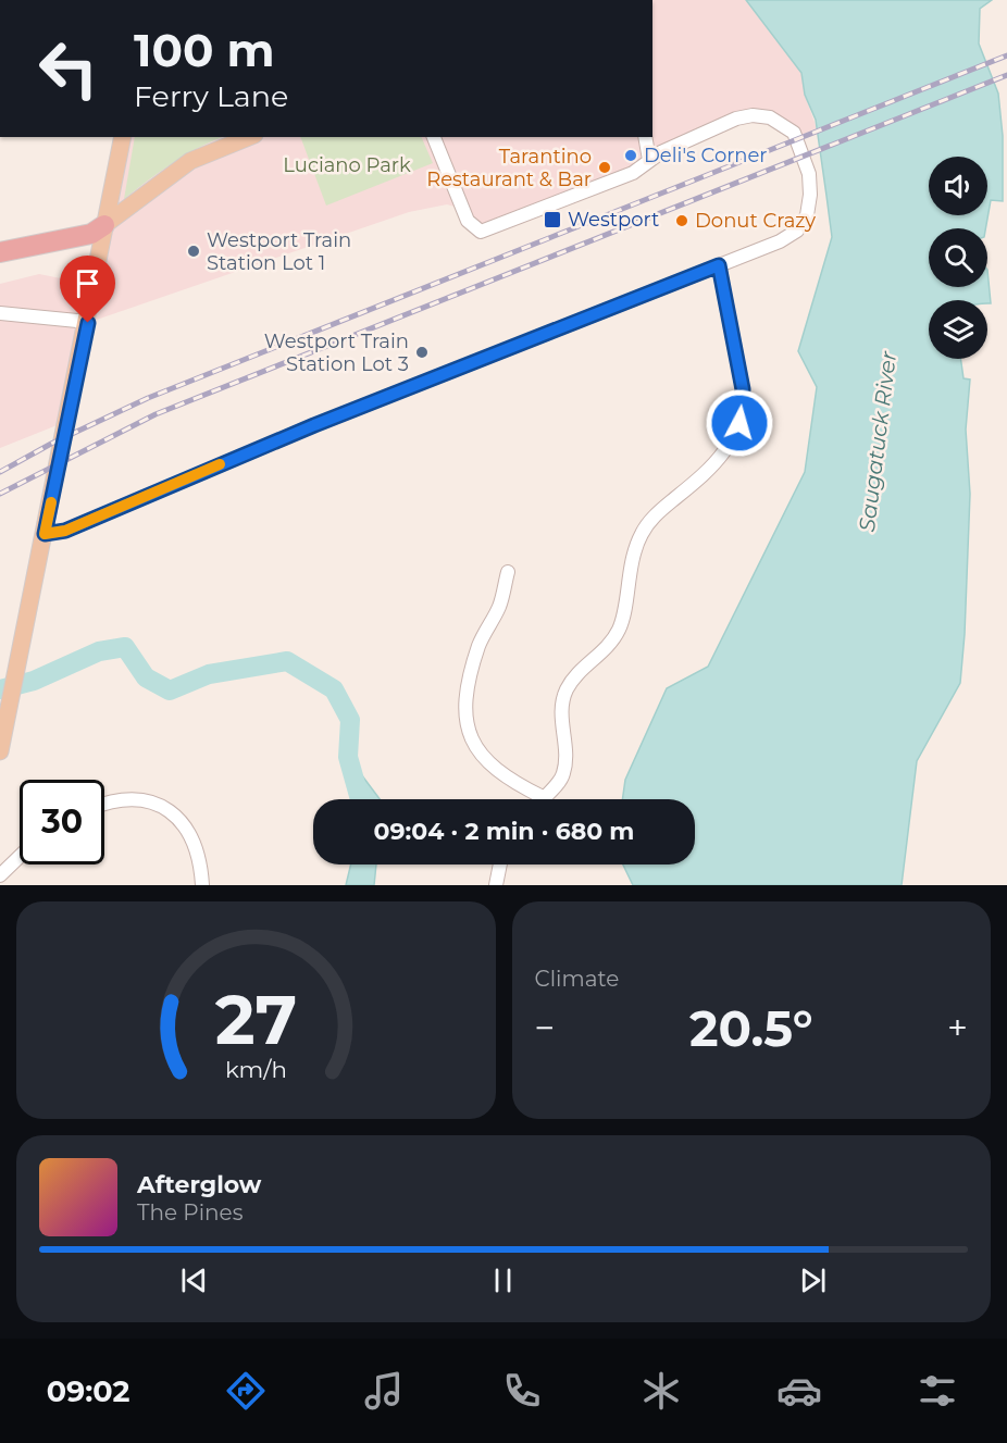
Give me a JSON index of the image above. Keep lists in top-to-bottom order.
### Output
{
  "water": ["Saugatuck River"],
  "parks": ["Luciano Park"],
  "places": {
    "other": [
      "Deli's Corner",
      "Tarantino Restaurant & Bar",
      "Donut Crazy",
      "Westport Train Station Lot 1",
      "Westport Train Station Lot 3"
    ],
    "transit": ["Westport"]
  },
  "page": {
    "turn": ["100 m", "Ferry Lane"],
    "limit": "30",
    "trip": "09:04 · 2 min · 680 m",
    "tile": "Climate",
    "heat": ["−", "20.5°", "+"],
    "song": ["Afterglow", "The Pines"],
    "tabs": "09:02",
    "gauge": ["27", "km/h"]
  }
}
